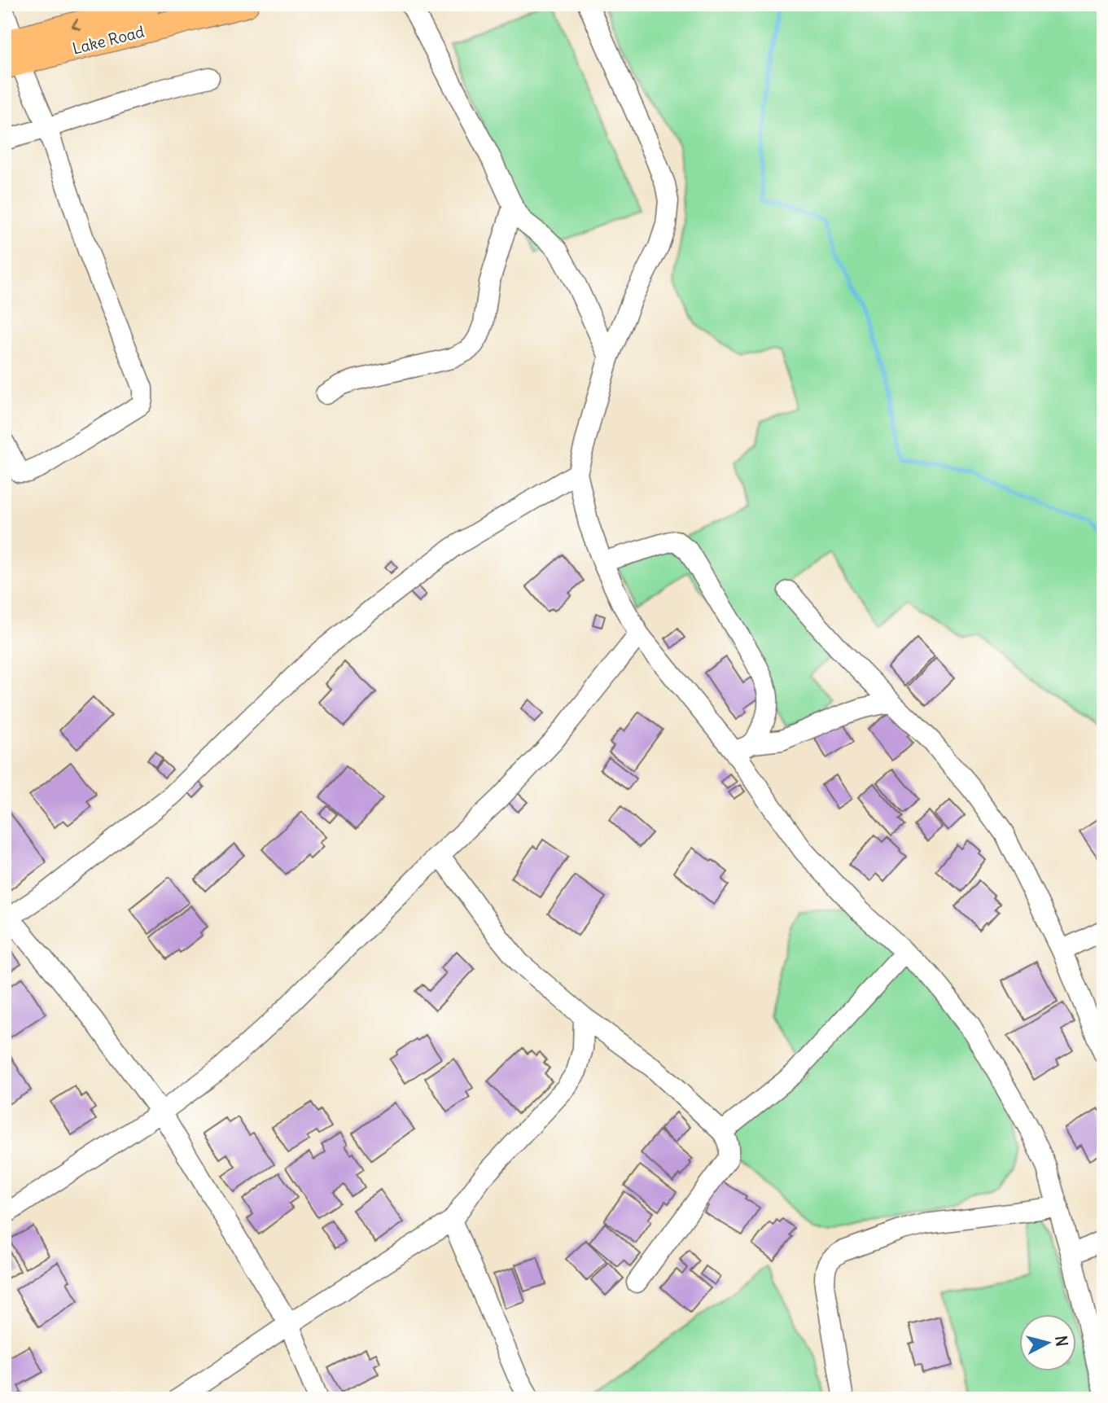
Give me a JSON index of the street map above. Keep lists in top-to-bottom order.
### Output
{
  "streets": {
    "main road": ["Lake Road"]
  },
  "north": "right"
}
